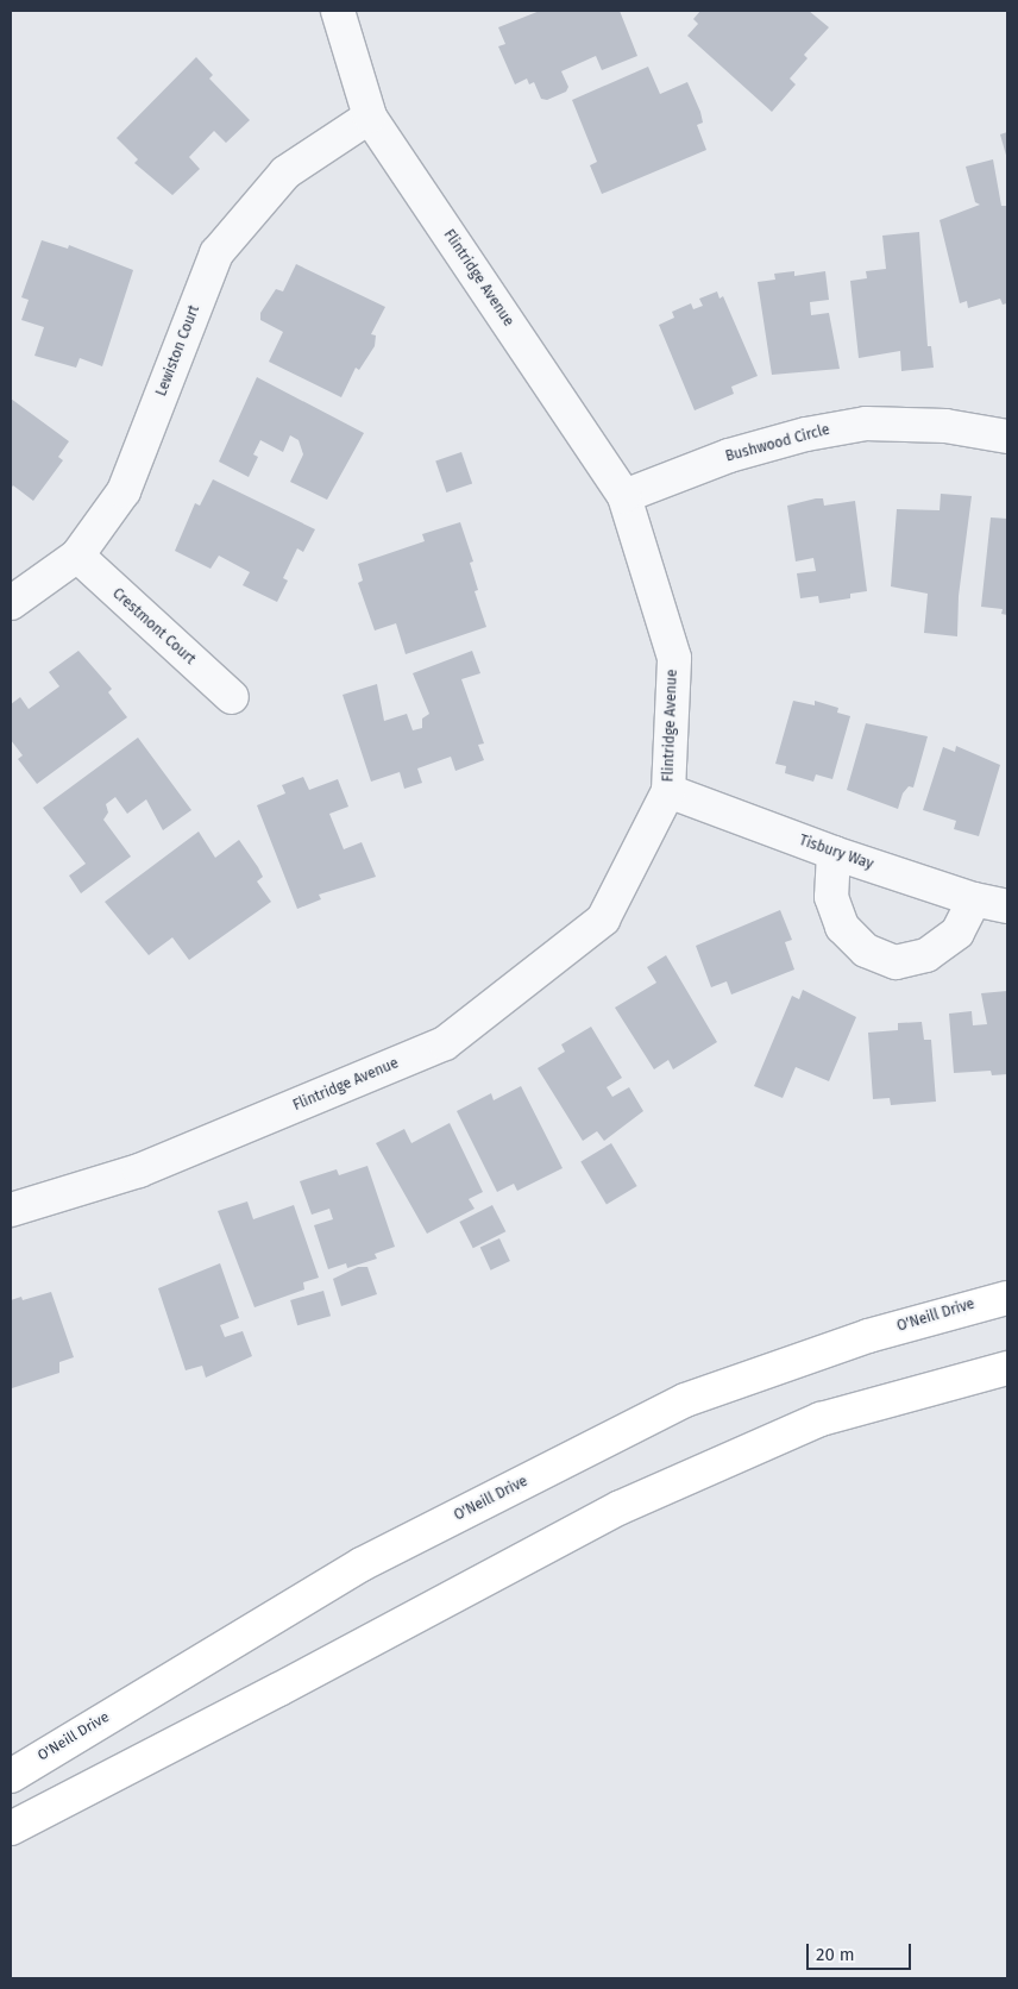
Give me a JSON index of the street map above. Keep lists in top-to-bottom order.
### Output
{
  "streets": {
    "main road": ["O'Neill Drive"],
    "street": [
      "Flintridge Avenue",
      "Lewiston Court",
      "Bushwood Circle",
      "Crestmont Court",
      "Tisbury Way"
    ]
  },
  "crossings": [
    ["Flintridge Avenue", "Lewiston Court"],
    ["Flintridge Avenue", "Bushwood Circle"],
    ["Flintridge Avenue", "Tisbury Way"],
    ["Lewiston Court", "Crestmont Court"]
  ],
  "scale_bar": "20 m"
}
